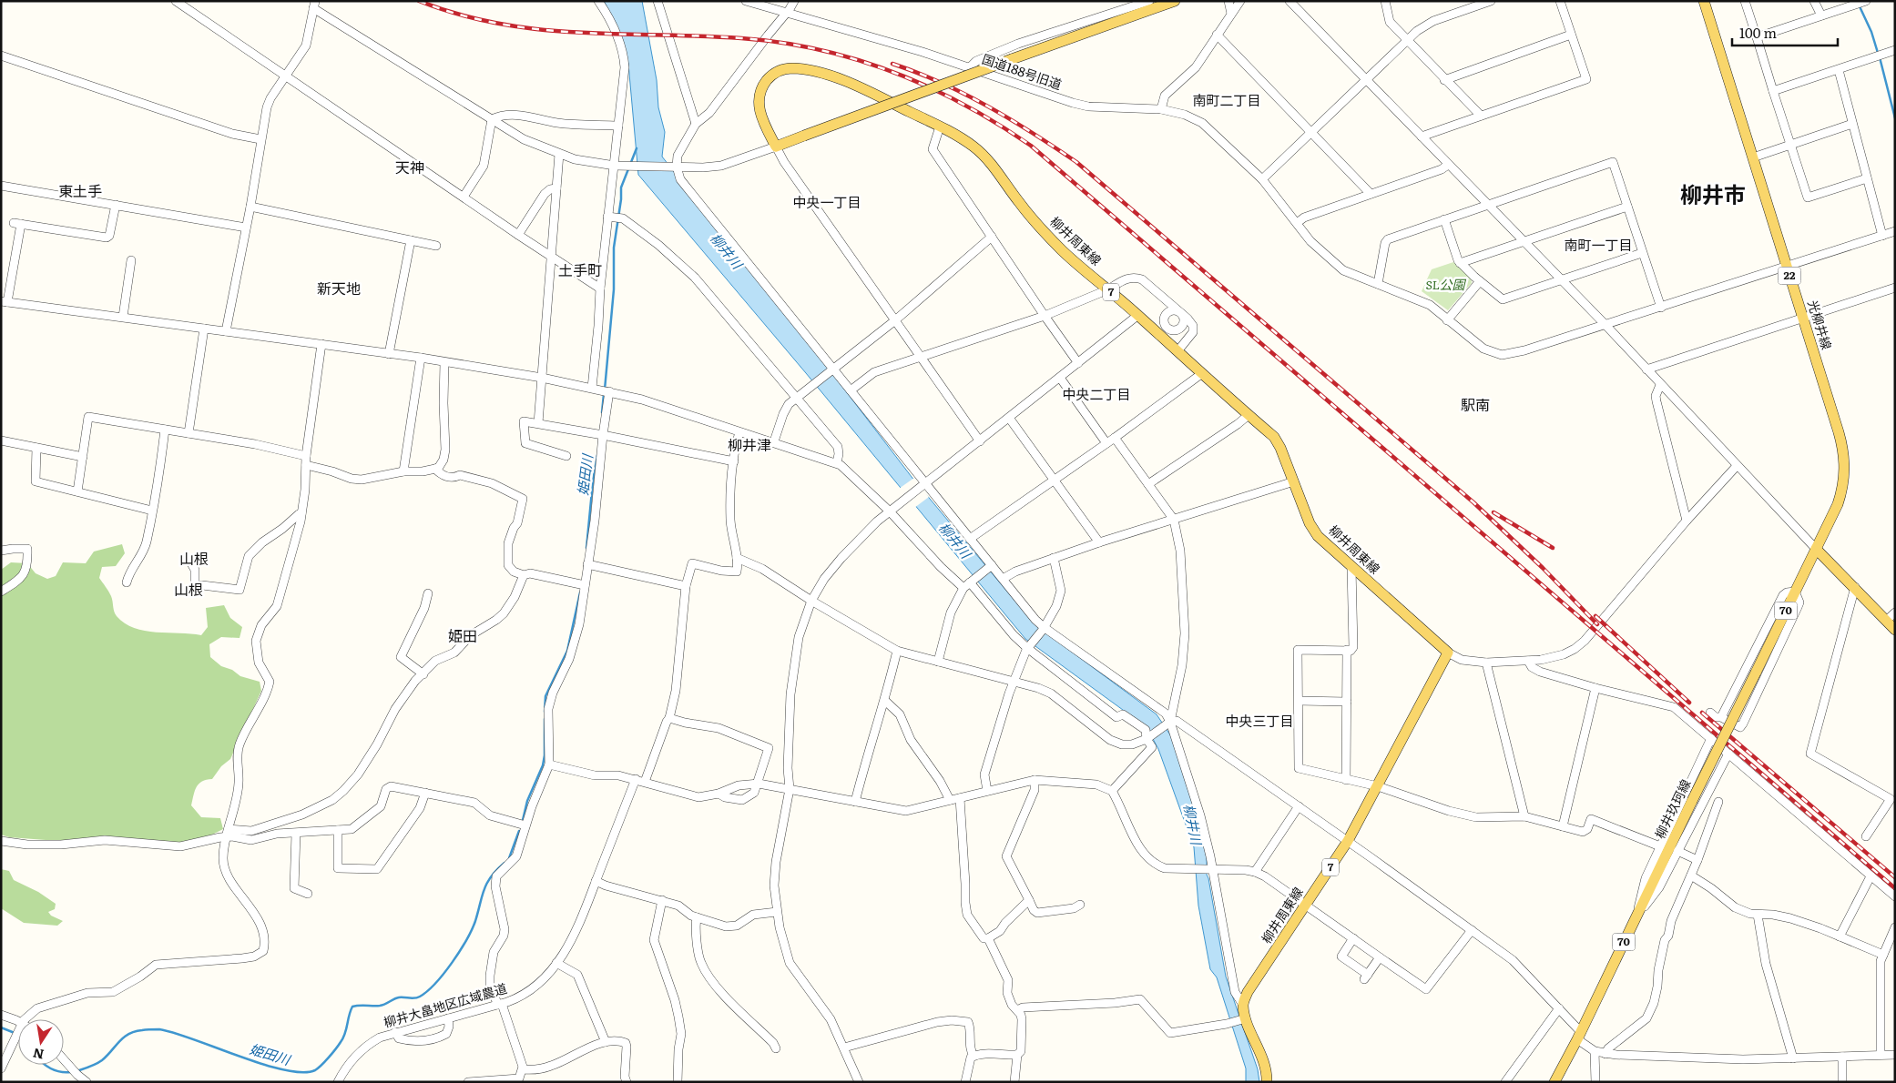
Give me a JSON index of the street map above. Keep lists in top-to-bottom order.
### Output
{
  "streets": {
    "main road": [
      "柳井周東線",
      "22",
      "7",
      "光柳井線",
      "70",
      "柳井玖珂線"
    ],
    "street": ["国道188号旧道", "柳井大畠地区広域農道"]
  },
  "crossings": [
    ["国道188号旧道", "光柳井線"],
    ["光柳井線", "柳井玖珂線"]
  ],
  "districts": [
    "南町二丁目",
    "天神",
    "東土手",
    "柳井市",
    "中央一丁目",
    "南町一丁目",
    "土手町",
    "新天地",
    "中央二丁目",
    "駅南",
    "柳井津",
    "山根",
    "山根",
    "姫田",
    "中央三丁目"
  ],
  "water": ["柳井川", "姫田川"],
  "parks": ["SL公園"],
  "scale_bar": "100 m",
  "north": "bottom"
}
